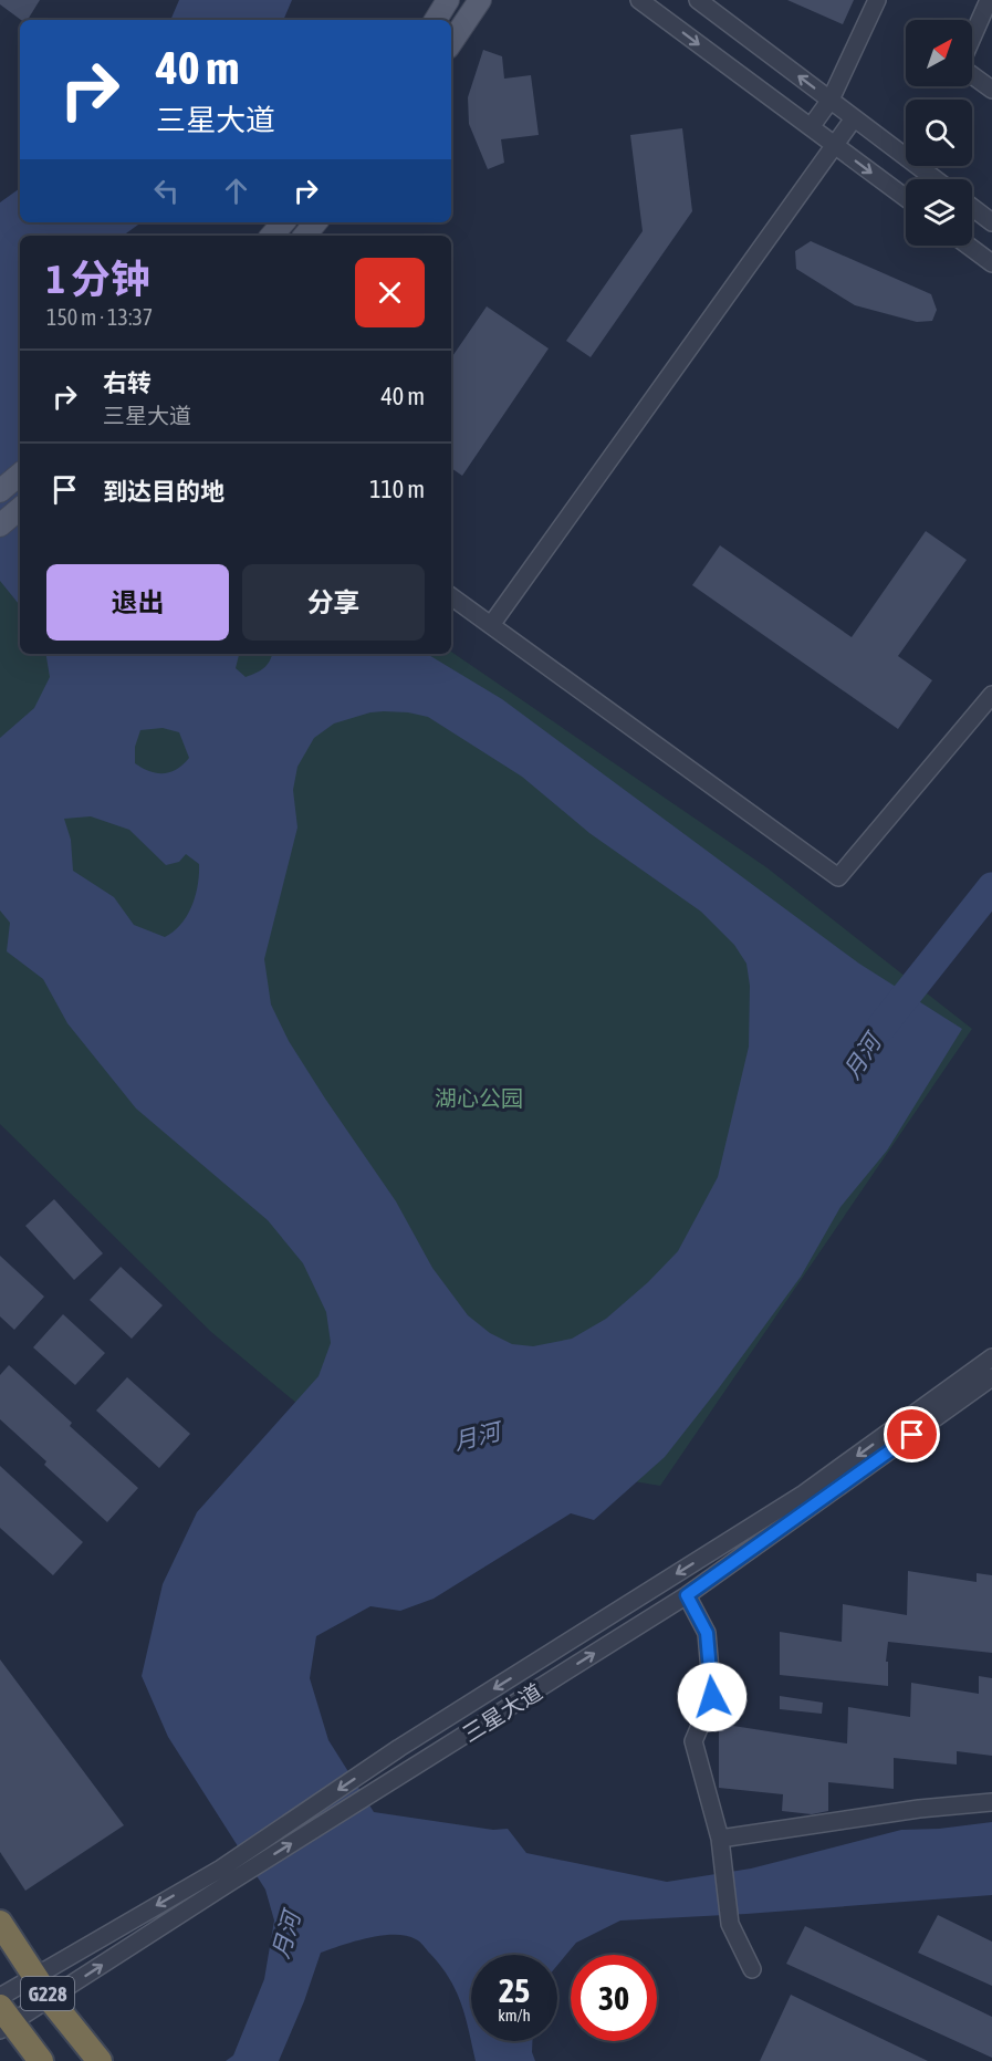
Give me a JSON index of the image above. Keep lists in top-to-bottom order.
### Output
{
  "streets": {
    "highway": ["G228"],
    "street": ["三星大道"]
  },
  "crossings": [
    ["三星大道", "G228"]
  ],
  "water": ["月河"],
  "parks": ["湖心公园"],
  "north": "top right",
  "page": {
    "turn": ["40 m", "三星大道"],
    "heading": ["1 分钟", "150 m · 13:37"],
    "list": [
      {
        "name": "右转",
        "note": "三星大道",
        "value": "40 m"
      },
      {
        "name": "到达目的地",
        "value": "110 m"
      }
    ],
    "buttons": ["退出", "分享"],
    "speed": "25 km/h",
    "limit": "30"
  }
}
